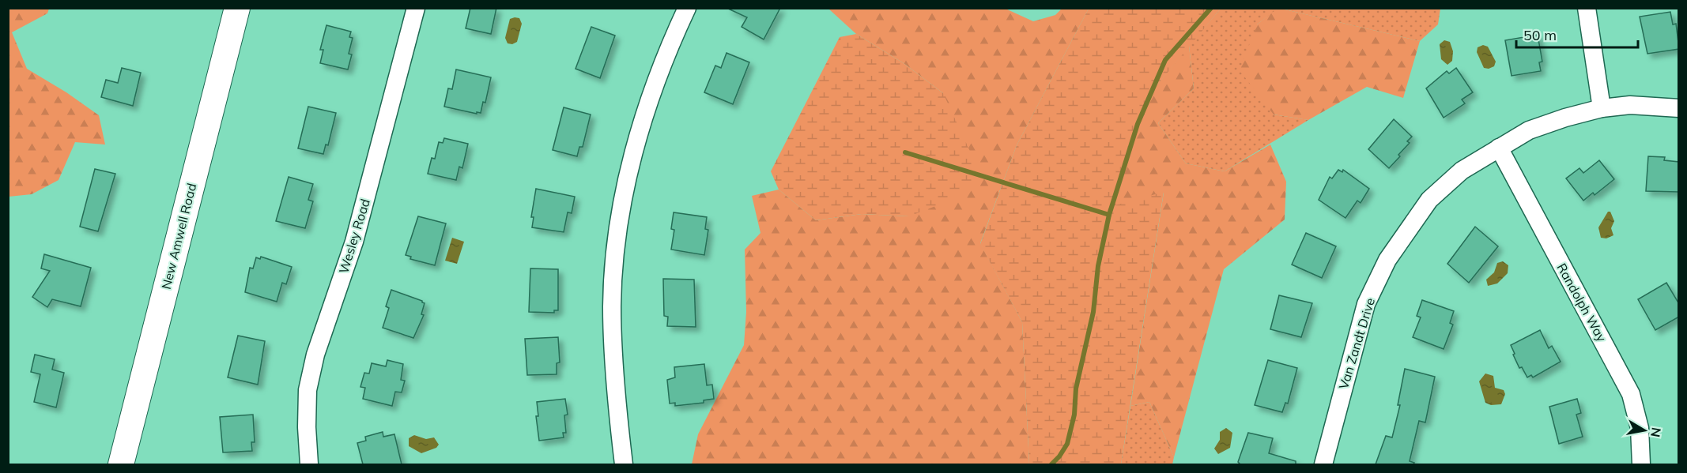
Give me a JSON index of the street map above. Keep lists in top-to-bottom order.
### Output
{
  "streets": {
    "street": [
      "New Amwell Road",
      "Wesley Road",
      "Randolph Way",
      "Van Zandt Drive"
    ]
  },
  "crossings": [
    ["Randolph Way", "Van Zandt Drive"]
  ],
  "scale_bar": "50 m",
  "north": "right"
}
